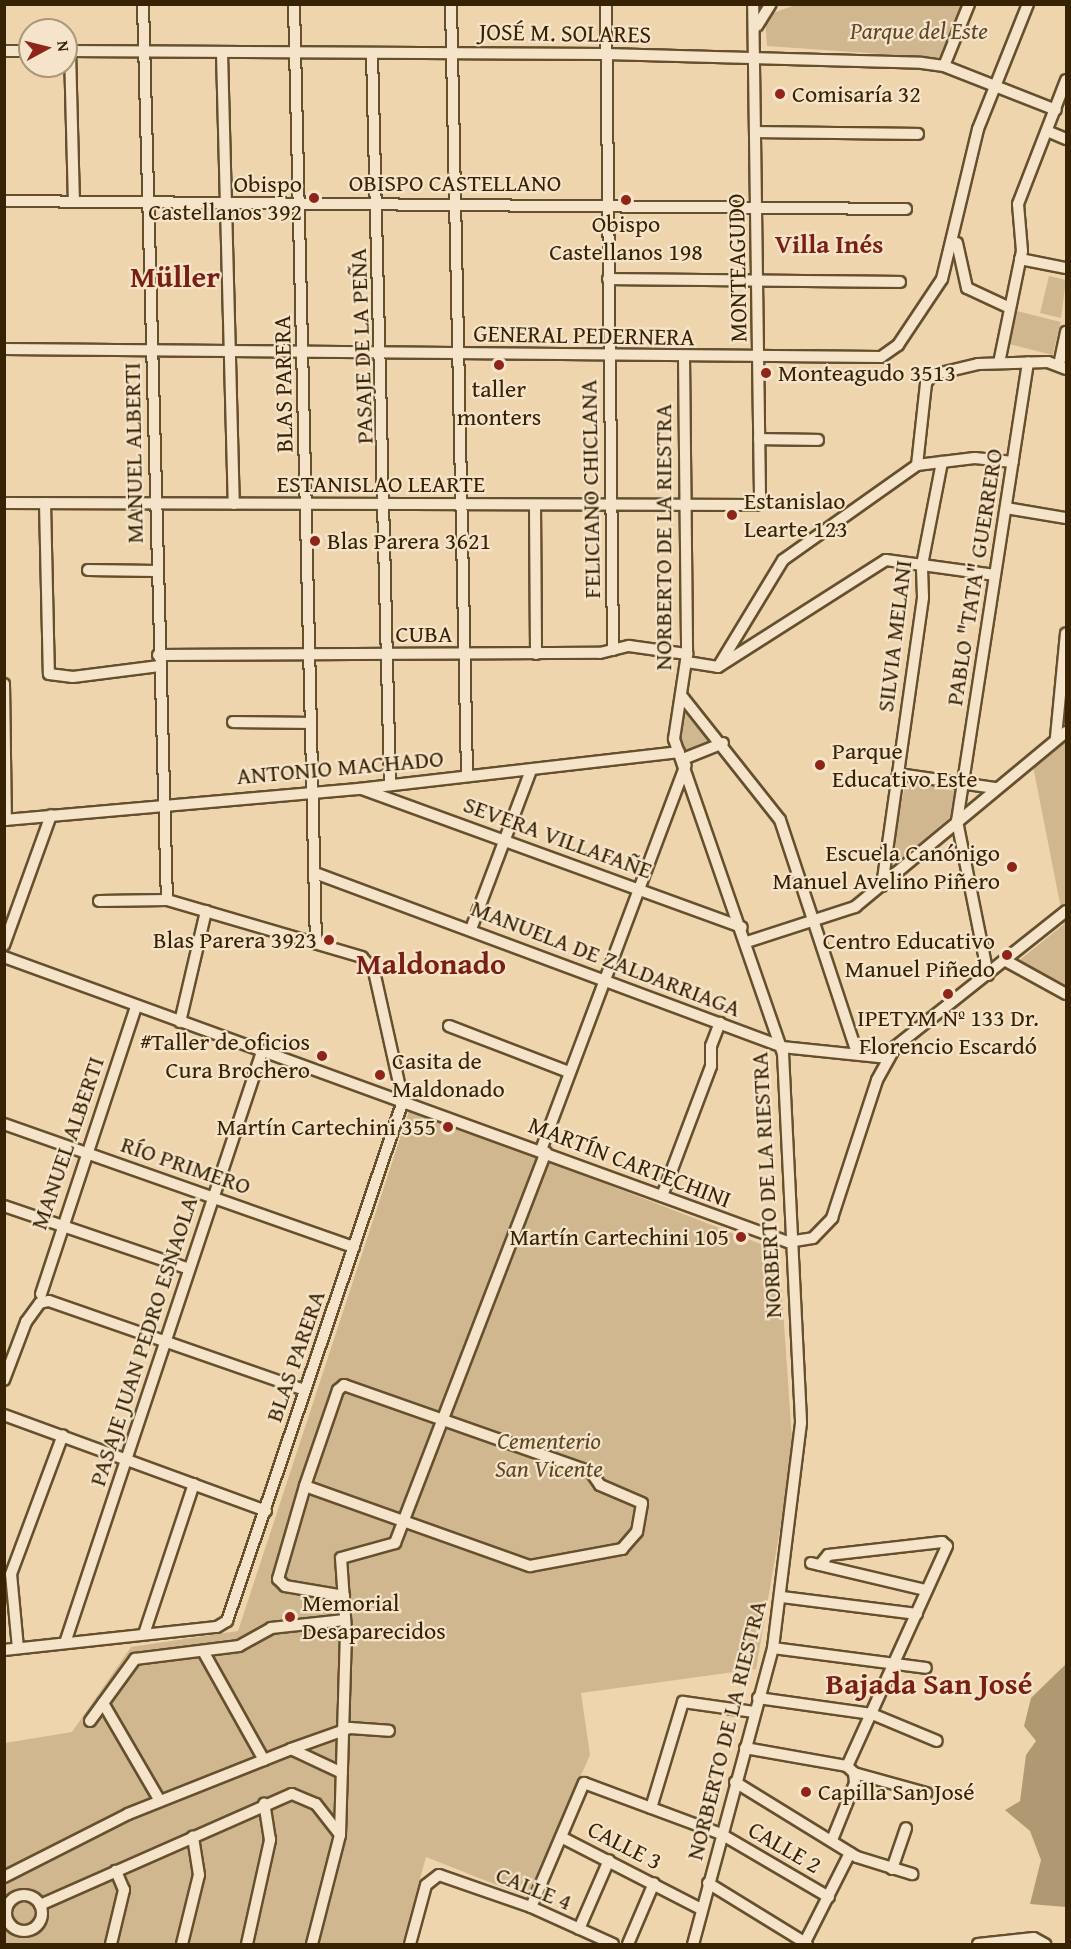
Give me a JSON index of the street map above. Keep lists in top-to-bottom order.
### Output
{
  "streets": {
    "street": [
      "JOSÉ M. SOLARES",
      "OBISPO CASTELLANO",
      "MONTEAGUDO",
      "GENERAL PEDERNERA",
      "PASAJE DE LA PEÑA",
      "BLAS PARERA",
      "MANUEL ALBERTI",
      "ESTANISLAO LEARTE",
      "FELICIANO CHICLANA",
      "NORBERTO DE LA RIESTRA",
      "PABLO \"TATA\" GUERRERO",
      "CUBA",
      "SILVIA MELANI",
      "ANTONIO MACHADO",
      "SEVERA VILLAFAÑE",
      "MANUELA DE ZALDARRIAGA",
      "MARTÍN CARTECHINI",
      "RÍO PRIMERO",
      "PASAJE JUAN PEDRO ESNAOLA",
      "CALLE 3",
      "CALLE 2",
      "CALLE 4"
    ]
  },
  "crossings": [
    ["JOSÉ M. SOLARES", "MONTEAGUDO"],
    ["JOSÉ M. SOLARES", "GENERAL PEDERNERA"],
    ["JOSÉ M. SOLARES", "PASAJE DE LA PEÑA"],
    ["JOSÉ M. SOLARES", "BLAS PARERA"],
    ["JOSÉ M. SOLARES", "MANUEL ALBERTI"],
    ["JOSÉ M. SOLARES", "FELICIANO CHICLANA"],
    ["OBISPO CASTELLANO", "MONTEAGUDO"],
    ["OBISPO CASTELLANO", "PASAJE DE LA PEÑA"],
    ["OBISPO CASTELLANO", "BLAS PARERA"],
    ["OBISPO CASTELLANO", "MANUEL ALBERTI"],
    ["OBISPO CASTELLANO", "FELICIANO CHICLANA"],
    ["MONTEAGUDO", "GENERAL PEDERNERA"],
    ["MONTEAGUDO", "ESTANISLAO LEARTE"],
    ["GENERAL PEDERNERA", "PASAJE DE LA PEÑA"],
    ["GENERAL PEDERNERA", "BLAS PARERA"],
    ["GENERAL PEDERNERA", "MANUEL ALBERTI"],
    ["GENERAL PEDERNERA", "FELICIANO CHICLANA"],
    ["GENERAL PEDERNERA", "NORBERTO DE LA RIESTRA"],
    ["PASAJE DE LA PEÑA", "ESTANISLAO LEARTE"],
    ["PASAJE DE LA PEÑA", "CUBA"],
    ["PASAJE DE LA PEÑA", "ANTONIO MACHADO"],
    ["BLAS PARERA", "ESTANISLAO LEARTE"],
    ["BLAS PARERA", "CUBA"],
    ["BLAS PARERA", "ANTONIO MACHADO"],
    ["BLAS PARERA", "MANUELA DE ZALDARRIAGA"],
    ["BLAS PARERA", "MARTÍN CARTECHINI"],
    ["BLAS PARERA", "RÍO PRIMERO"],
    ["MANUEL ALBERTI", "ESTANISLAO LEARTE"],
    ["MANUEL ALBERTI", "CUBA"],
    ["MANUEL ALBERTI", "ANTONIO MACHADO"],
    ["MANUEL ALBERTI", "MARTÍN CARTECHINI"],
    ["MANUEL ALBERTI", "RÍO PRIMERO"],
    ["ESTANISLAO LEARTE", "FELICIANO CHICLANA"],
    ["ESTANISLAO LEARTE", "NORBERTO DE LA RIESTRA"],
    ["ESTANISLAO LEARTE", "CUBA"],
    ["FELICIANO CHICLANA", "CUBA"],
    ["NORBERTO DE LA RIESTRA", "CUBA"],
    ["NORBERTO DE LA RIESTRA", "ANTONIO MACHADO"],
    ["NORBERTO DE LA RIESTRA", "SEVERA VILLAFAÑE"],
    ["NORBERTO DE LA RIESTRA", "MANUELA DE ZALDARRIAGA"],
    ["NORBERTO DE LA RIESTRA", "MARTÍN CARTECHINI"],
    ["NORBERTO DE LA RIESTRA", "CALLE 3"],
    ["NORBERTO DE LA RIESTRA", "CALLE 2"],
    ["ANTONIO MACHADO", "SEVERA VILLAFAÑE"],
    ["MARTÍN CARTECHINI", "PASAJE JUAN PEDRO ESNAOLA"],
    ["RÍO PRIMERO", "PASAJE JUAN PEDRO ESNAOLA"],
    ["CALLE 3", "CALLE 2"]
  ],
  "districts": [
    "Villa Inés",
    "Müller",
    "Maldonado",
    "Bajada San José"
  ],
  "parks": ["Parque del Este", "Cementerio San Vicente"],
  "places": [
    "Comisaría 32",
    "Obispo Castellanos 392",
    "Obispo Castellanos 198",
    "taller monters",
    "Monteagudo 3513",
    "Estanislao Learte 123",
    "Blas Parera 3621",
    "Parque Educativo Este",
    "Escuela Canónigo Manuel Avelino Piñero",
    "Blas Parera 3923",
    "Centro Educativo Manuel Piñedo",
    "IPETYM Nº 133 Dr. Florencio Escardó",
    "#Taller de oficios Cura Brochero",
    "Casita de Maldonado",
    "Martín Cartechini 355",
    "Martín Cartechini 105",
    "Memorial Desaparecidos",
    "Capilla San José"
  ],
  "north": "right"
}
